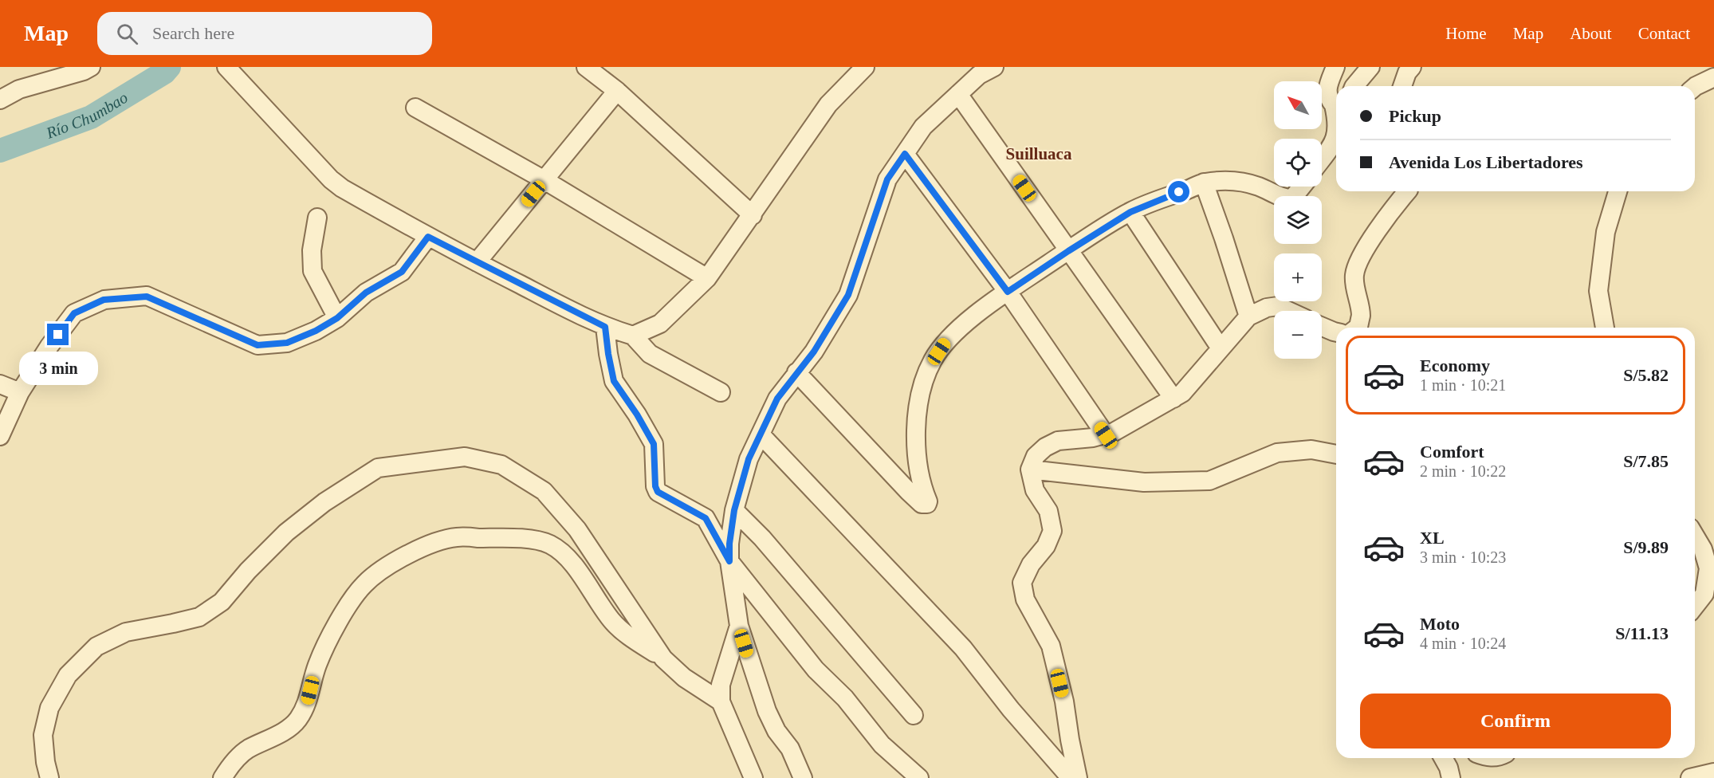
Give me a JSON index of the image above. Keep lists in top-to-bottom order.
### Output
{
  "districts": ["Suilluaca"],
  "water": ["Río Chumbao"],
  "north": "top left",
  "page": {
    "header": "Map",
    "search": "Search here",
    "nav": [
      "Home",
      "Map",
      "About",
      "Contact"
    ],
    "map_buttons": ["+", "−"],
    "banner": ["Pickup", "Avenida Los Libertadores"],
    "list": [
      {
        "name": "Economy",
        "note": "1 min · 10:21",
        "value": "S/5.82"
      },
      {
        "name": "Comfort",
        "note": "2 min · 10:22",
        "value": "S/7.85"
      },
      {
        "name": "XL",
        "note": "3 min · 10:23",
        "value": "S/9.89"
      },
      {
        "name": "Moto",
        "note": "4 min · 10:24",
        "value": "S/11.13"
      }
    ],
    "bubble": "3 min",
    "buttons": "Confirm"
  }
}
